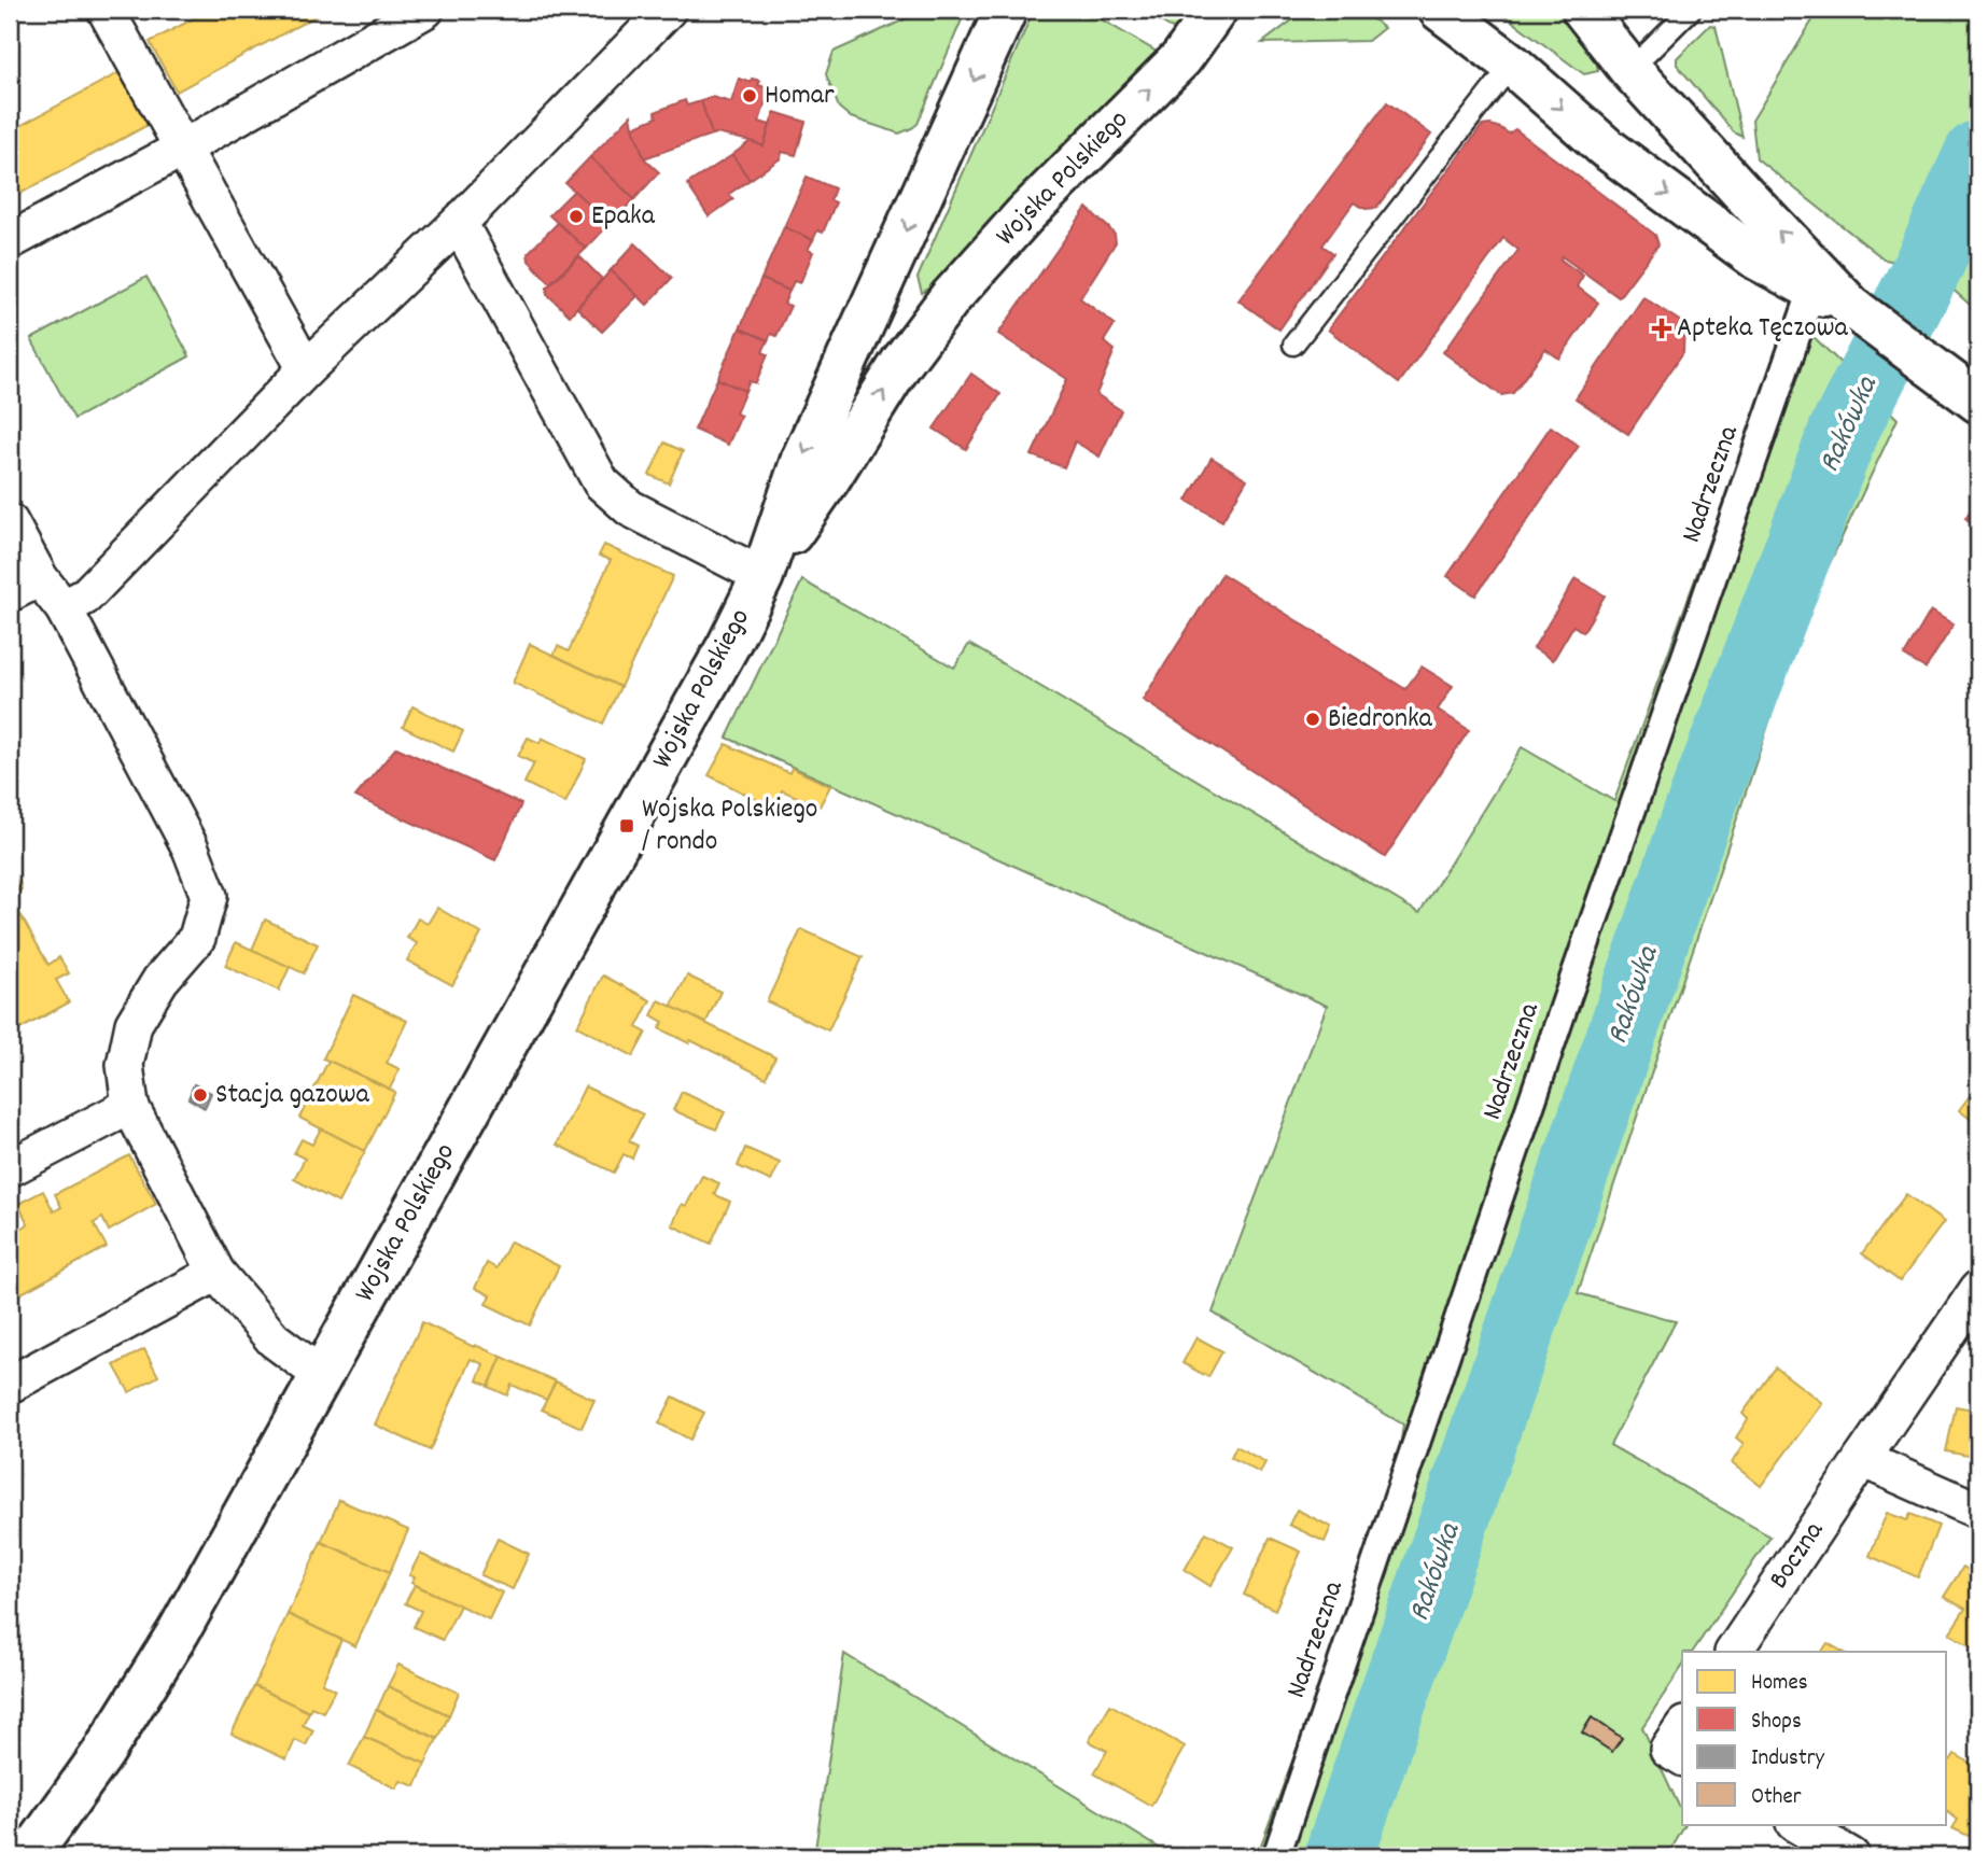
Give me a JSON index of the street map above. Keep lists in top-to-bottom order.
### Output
{
  "streets": {
    "street": ["Wojska Polskiego", "Nadrzeczna", "Boczna"]
  },
  "water": ["Rakówka"],
  "places": {
    "other": [
      "Homar",
      "Epaka",
      "Biedronka",
      "Stacja gazowa"
    ],
    "health": ["Apteka Tęczowa"],
    "transit": ["Wojska Polskiego / rondo"]
  },
  "legend": [
    "Homes",
    "Shops",
    "Industry",
    "Other"
  ]
}
